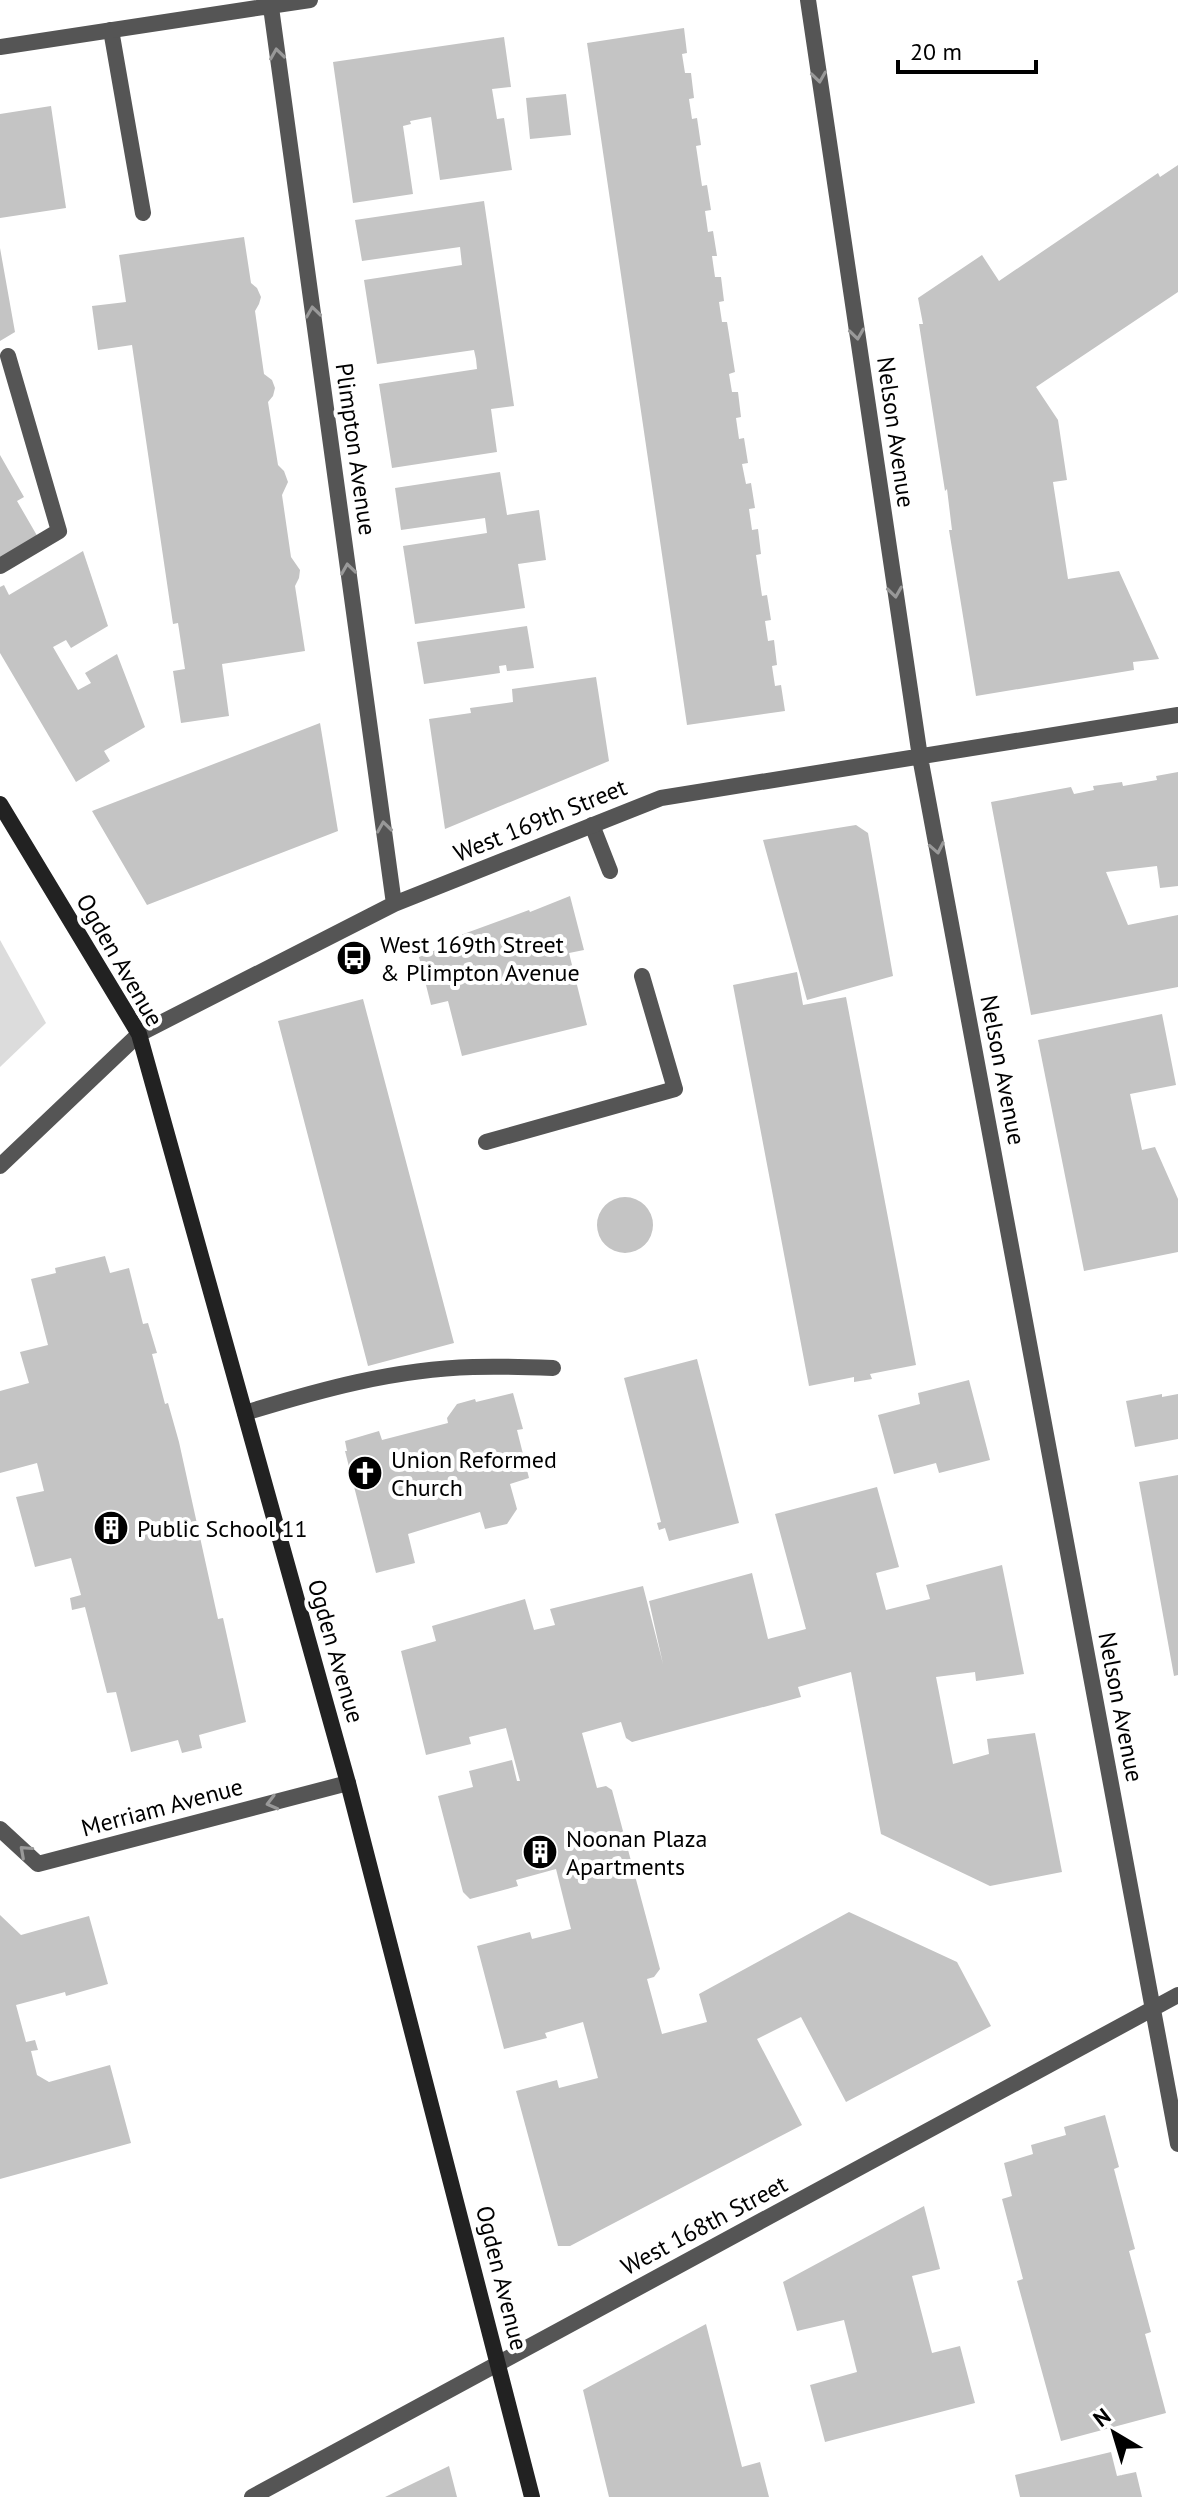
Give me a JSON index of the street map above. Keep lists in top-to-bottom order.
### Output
{
  "streets": {
    "street": [
      "Nelson Avenue",
      "Plimpton Avenue",
      "West 169th Street",
      "Ogden Avenue",
      "Merriam Avenue",
      "West 168th Street"
    ]
  },
  "crossings": [
    ["Nelson Avenue", "West 169th Street"],
    ["Nelson Avenue", "West 168th Street"],
    ["Plimpton Avenue", "West 169th Street"],
    ["West 169th Street", "Ogden Avenue"],
    ["Ogden Avenue", "Merriam Avenue"],
    ["Ogden Avenue", "West 168th Street"]
  ],
  "one_way": ["Nelson Avenue", "Plimpton Avenue", "Merriam Avenue"],
  "places": {
    "bus stop": ["West 169th Street & Plimpton Avenue"],
    "church": ["Union Reformed Church"],
    "building": ["Public School 11", "Noonan Plaza Apartments"]
  },
  "scale_bar": "20 m",
  "north": "top left"
}
